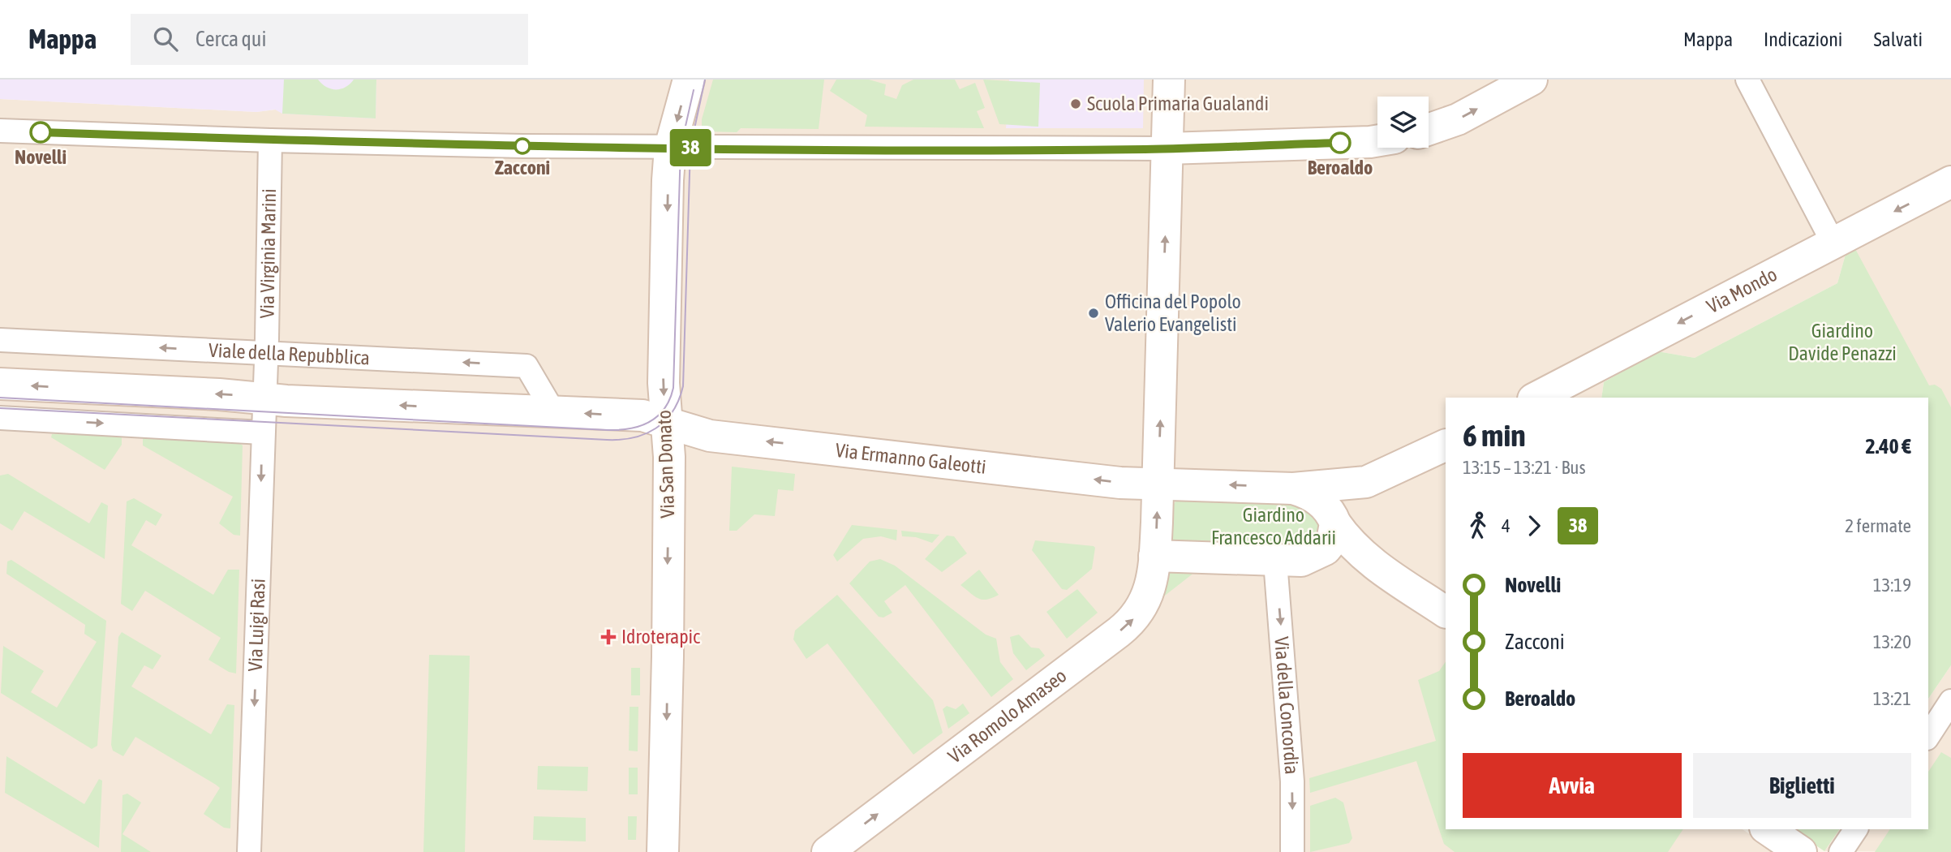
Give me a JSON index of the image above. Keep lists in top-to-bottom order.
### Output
{
  "streets": {
    "main road": [
      "Via Mondo",
      "Via Ermanno Galeotti",
      "Via San Donato",
      "Via Romolo Amaseo"
    ],
    "street": [
      "Via Virginia Marini",
      "Viale della Repubblica",
      "Via Luigi Rasi",
      "Via della Concordia"
    ]
  },
  "crossings": [
    ["Via Virginia Marini", "Viale della Repubblica"],
    ["Via Virginia Marini", "Via Luigi Rasi"],
    ["Via Ermanno Galeotti", "Via San Donato"],
    ["Via Ermanno Galeotti", "Via Romolo Amaseo"]
  ],
  "one_way": [
    "Via Mondo",
    "Via Ermanno Galeotti",
    "Via San Donato",
    "Via Luigi Rasi",
    "Via della Concordia",
    "Via Romolo Amaseo"
  ],
  "parks": ["Giardino Davide Penazzi", "Giardino Francesco Addarii"],
  "places": {
    "other": [
      "Scuola Primaria Gualandi",
      "Novelli",
      "Beroaldo",
      "Zacconi",
      "Officina del Popolo Valerio Evangelisti"
    ],
    "health": ["Idroterapic"]
  },
  "lines": ["bus line 38"],
  "page": {
    "header": "Mappa",
    "search": "Cerca qui",
    "nav": ["Mappa", "Indicazioni", "Salvati"],
    "on_map": "38",
    "heading": ["6 min", "13:15 – 13:21 · Bus", "2.40 €"],
    "legs": ["4", "38", "2 fermate"],
    "list": [
      {
        "name": "Novelli",
        "value": "13:19"
      },
      {
        "name": "Zacconi",
        "value": "13:20"
      },
      {
        "name": "Beroaldo",
        "value": "13:21"
      }
    ],
    "buttons": ["Avvia", "Biglietti"]
  }
}
